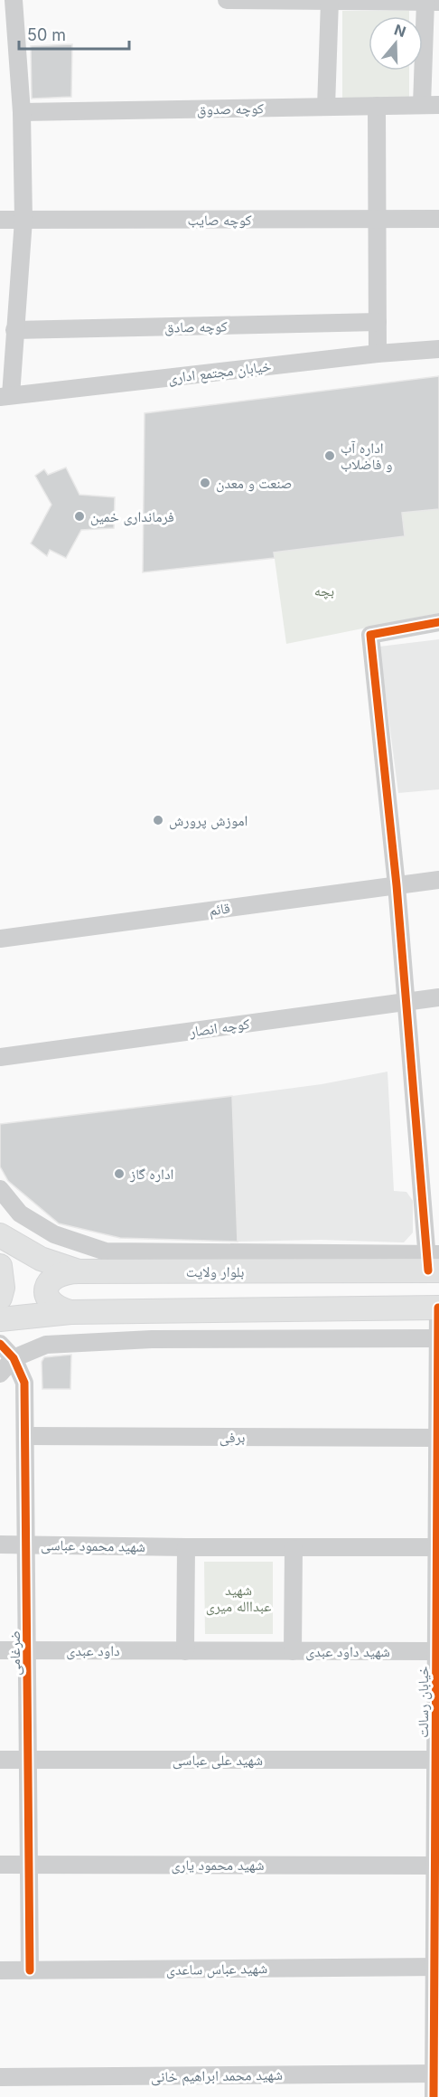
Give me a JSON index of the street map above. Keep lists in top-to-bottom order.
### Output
{
  "streets": {
    "main road": ["بلوار ولایت"],
    "street": [
      "کوچه صدوق",
      "کوچه صایب",
      "کوچه صادق",
      "خیابان مجتمع اداری",
      "قائم",
      "کوچه انصار",
      "برفی",
      "شهید محمود عباسی",
      "داود عبدی",
      "شهید داود عبدی",
      "ضرغامی",
      "خیابان رسالت",
      "شهید علی عباسی",
      "شهید محمود یاری",
      "شهید عباس ساعدی",
      "شهید محمد ابراهیم خانی"
    ]
  },
  "crossings": [
    ["برفی", "ضرغامی"],
    ["برفی", "خیابان رسالت"],
    ["شهید محمود عباسی", "ضرغامی"],
    ["داود عبدی", "شهید داود عبدی"],
    ["داود عبدی", "ضرغامی"],
    ["شهید داود عبدی", "خیابان رسالت"],
    ["ضرغامی", "شهید علی عباسی"],
    ["ضرغامی", "شهید محمود یاری"],
    ["ضرغامی", "شهید عباس ساعدی"],
    ["خیابان رسالت", "شهید علی عباسی"],
    ["خیابان رسالت", "شهید محمود یاری"],
    ["خیابان رسالت", "شهید عباس ساعدی"],
    ["خیابان رسالت", "شهید محمد ابراهیم خانی"]
  ],
  "parks": ["بچه", "شهید عبدااله میری"],
  "places": [
    "اداره آب و فاضلاب",
    "صنعت و معدن",
    "فرمانداری خمین",
    "اموزش پرورش",
    "اداره گاز"
  ],
  "scale_bar": "50 m",
  "north": "top"
}
